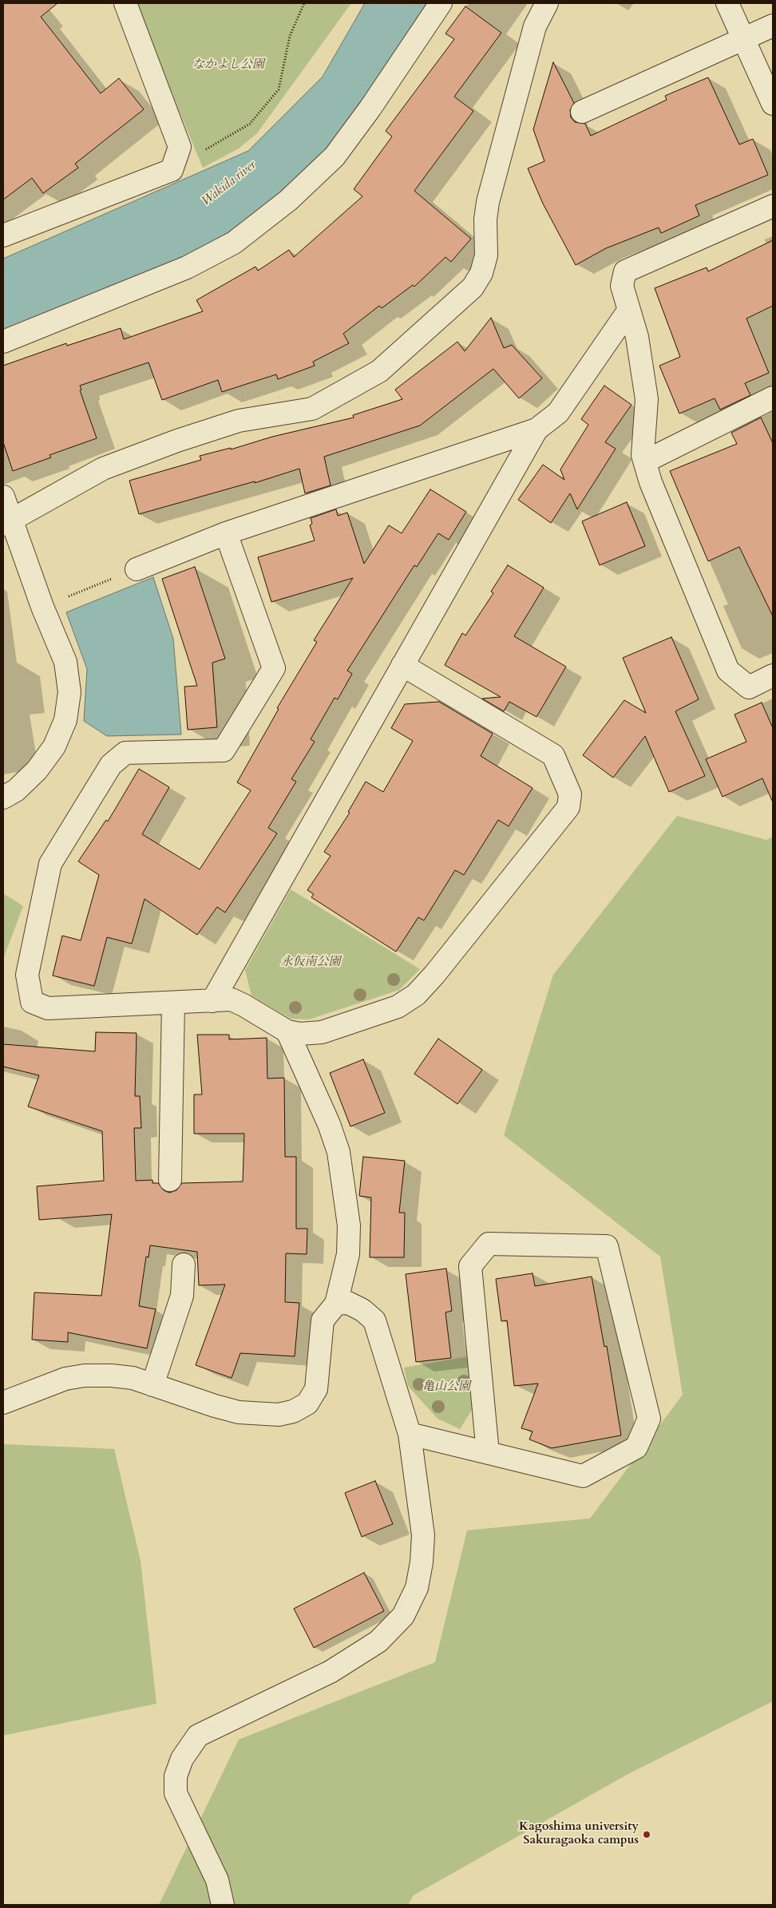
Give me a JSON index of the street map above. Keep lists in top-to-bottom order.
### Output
{
  "water": ["Wakida river"],
  "parks": ["なかよし公園", "永仮南公園", "亀山公園"],
  "places": ["Kagoshima university Sakuragaoka campus"]
}
